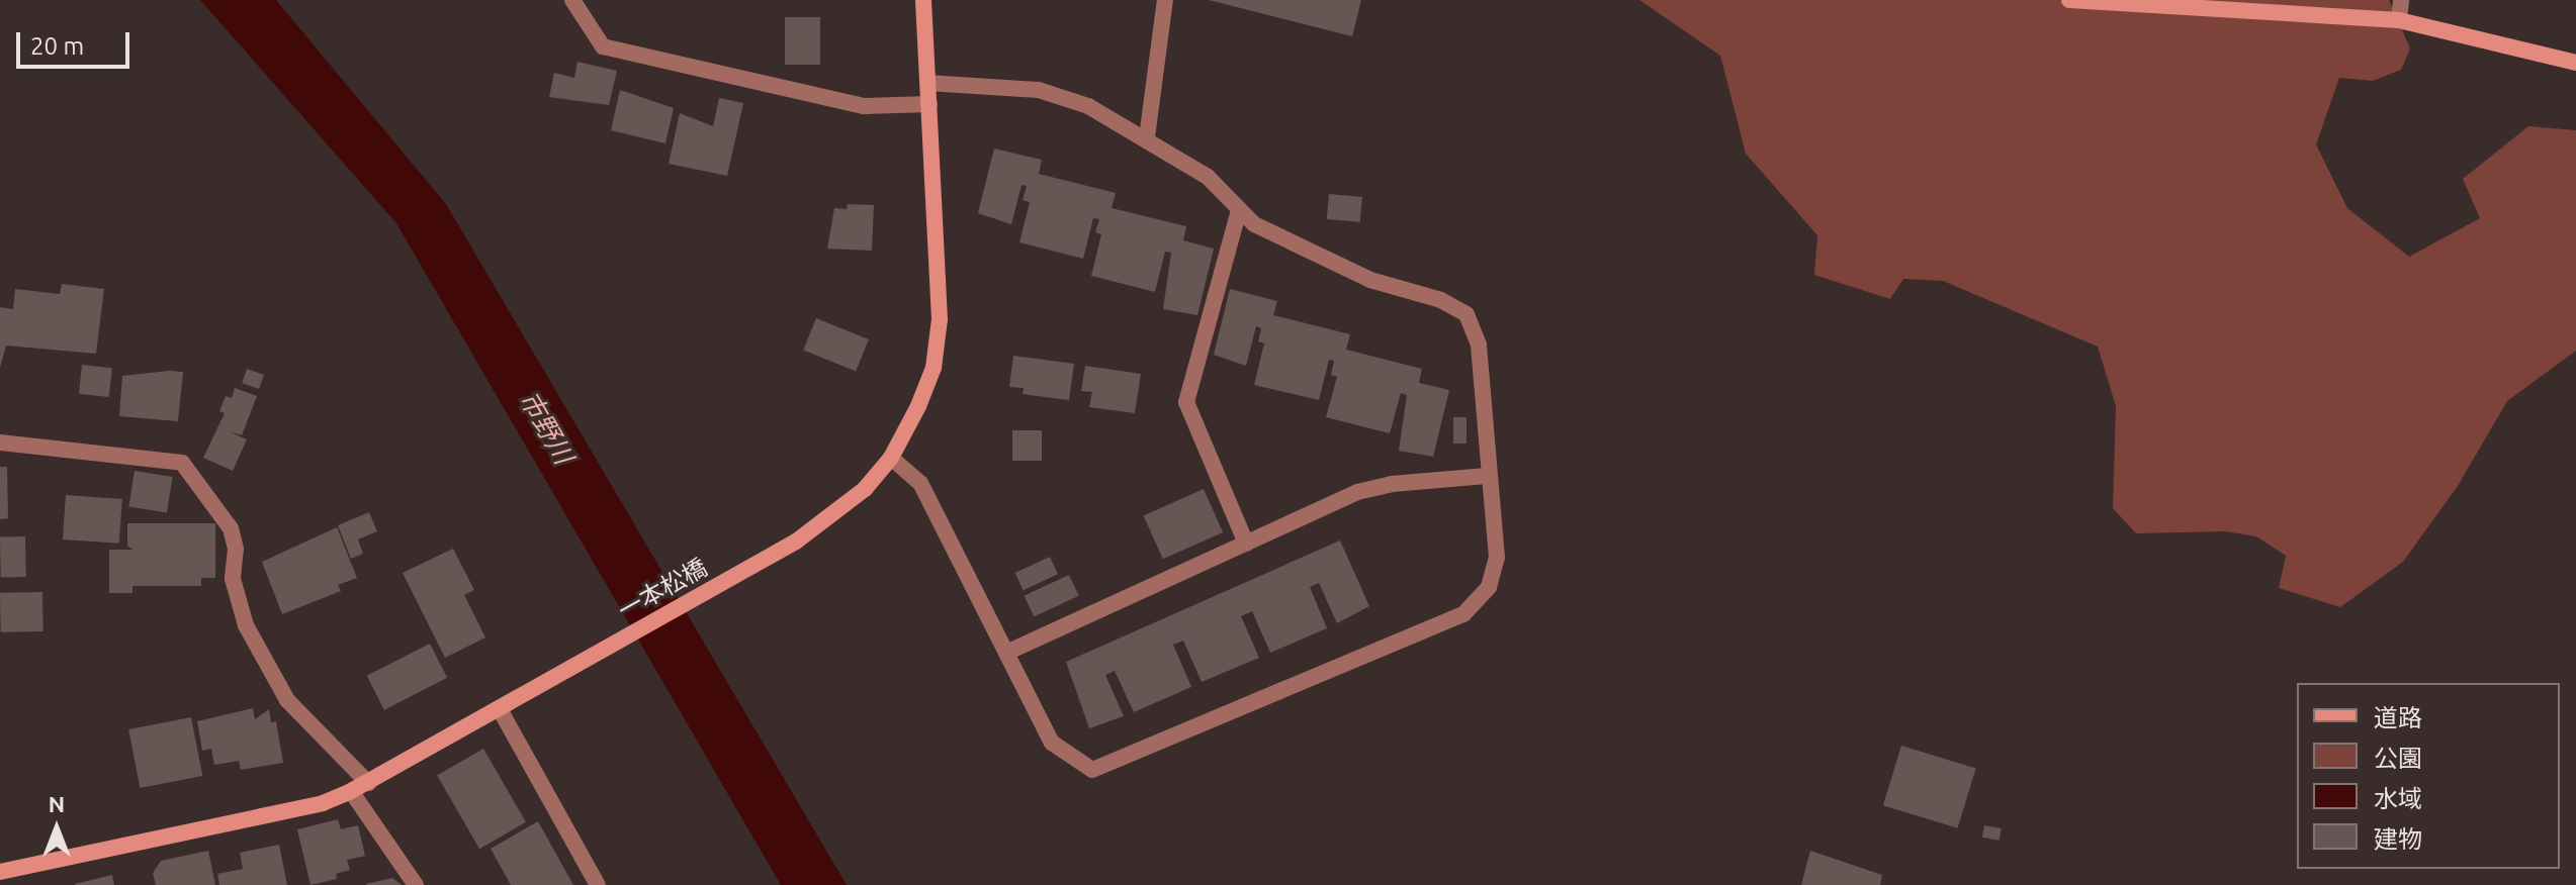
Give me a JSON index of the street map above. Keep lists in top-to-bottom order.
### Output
{
  "streets": {
    "street": ["一本松橋"]
  },
  "water": ["市野川"],
  "legend": [
    "道路",
    "公園",
    "水域",
    "建物"
  ],
  "scale_bar": "20 m",
  "north": "top"
}
